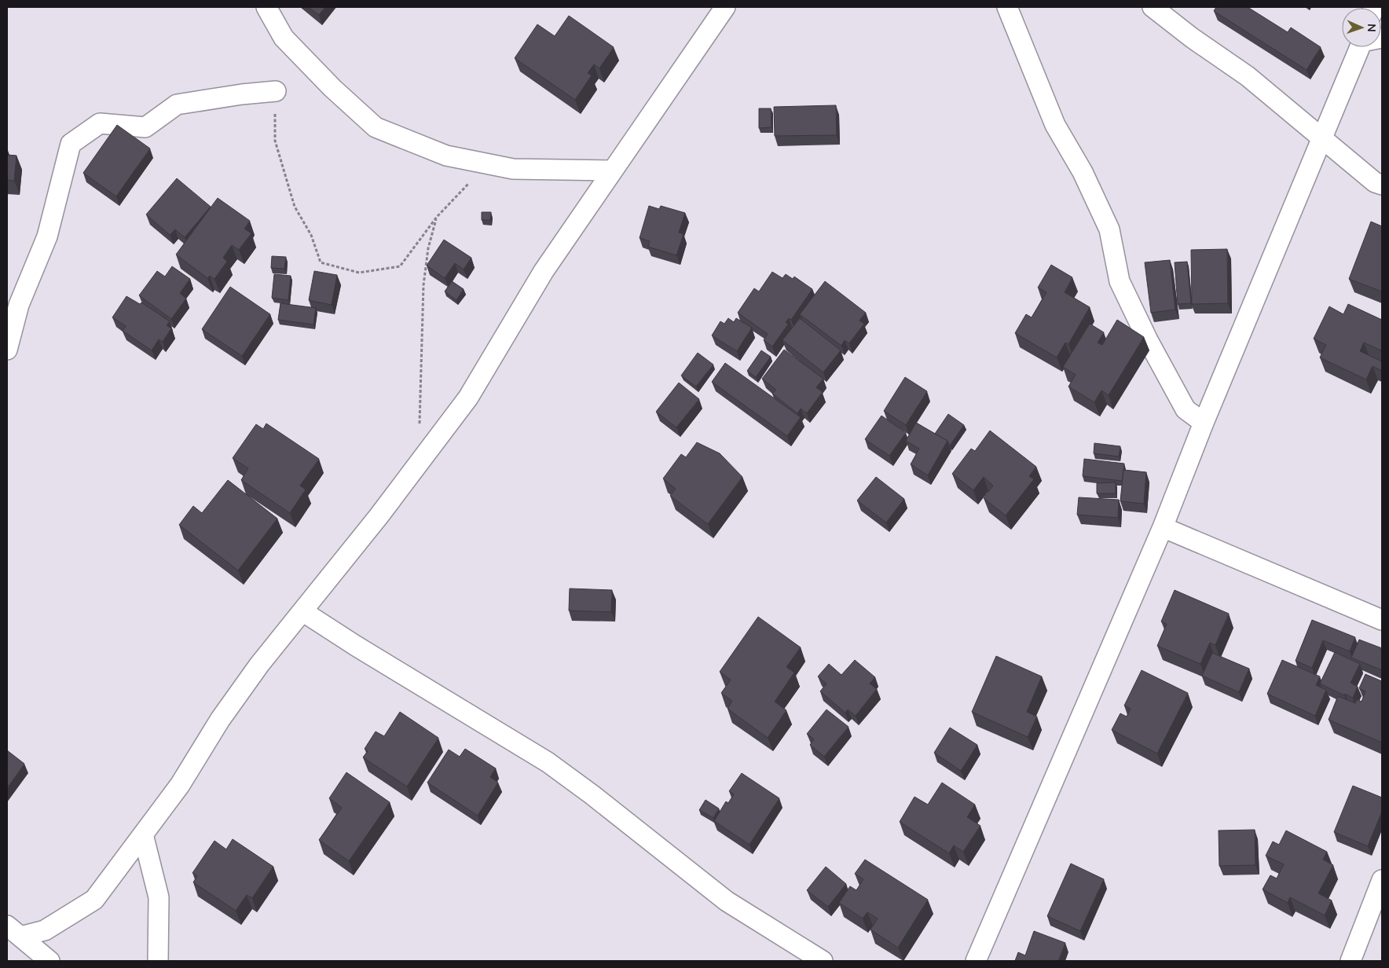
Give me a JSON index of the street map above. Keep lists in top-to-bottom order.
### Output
{
  "north": "right"
}
